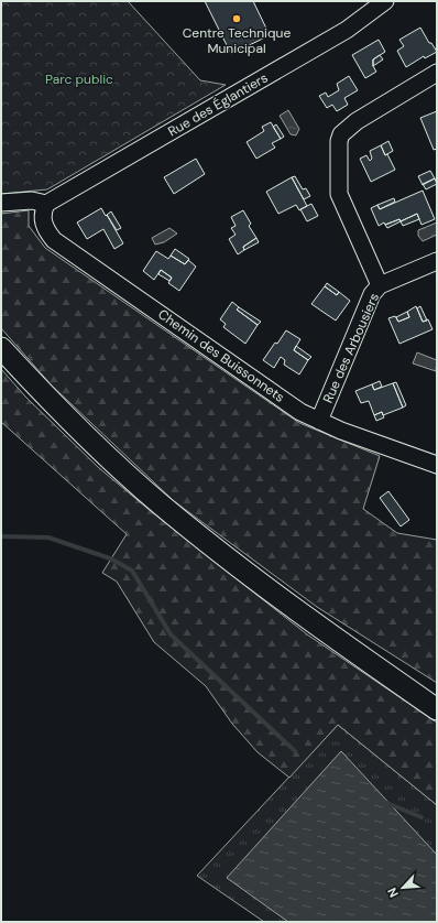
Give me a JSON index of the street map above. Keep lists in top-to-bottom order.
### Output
{
  "streets": {
    "street": ["Rue des Églantiers", "Rue des Arbousiers", "Chemin des Buissonnets"]
  },
  "crossings": [
    ["Rue des Églantiers", "Chemin des Buissonnets"],
    ["Rue des Arbousiers", "Chemin des Buissonnets"]
  ],
  "parks": ["Parc public"],
  "places": ["Centre Technique Municipal"],
  "north": "bottom left"
}
